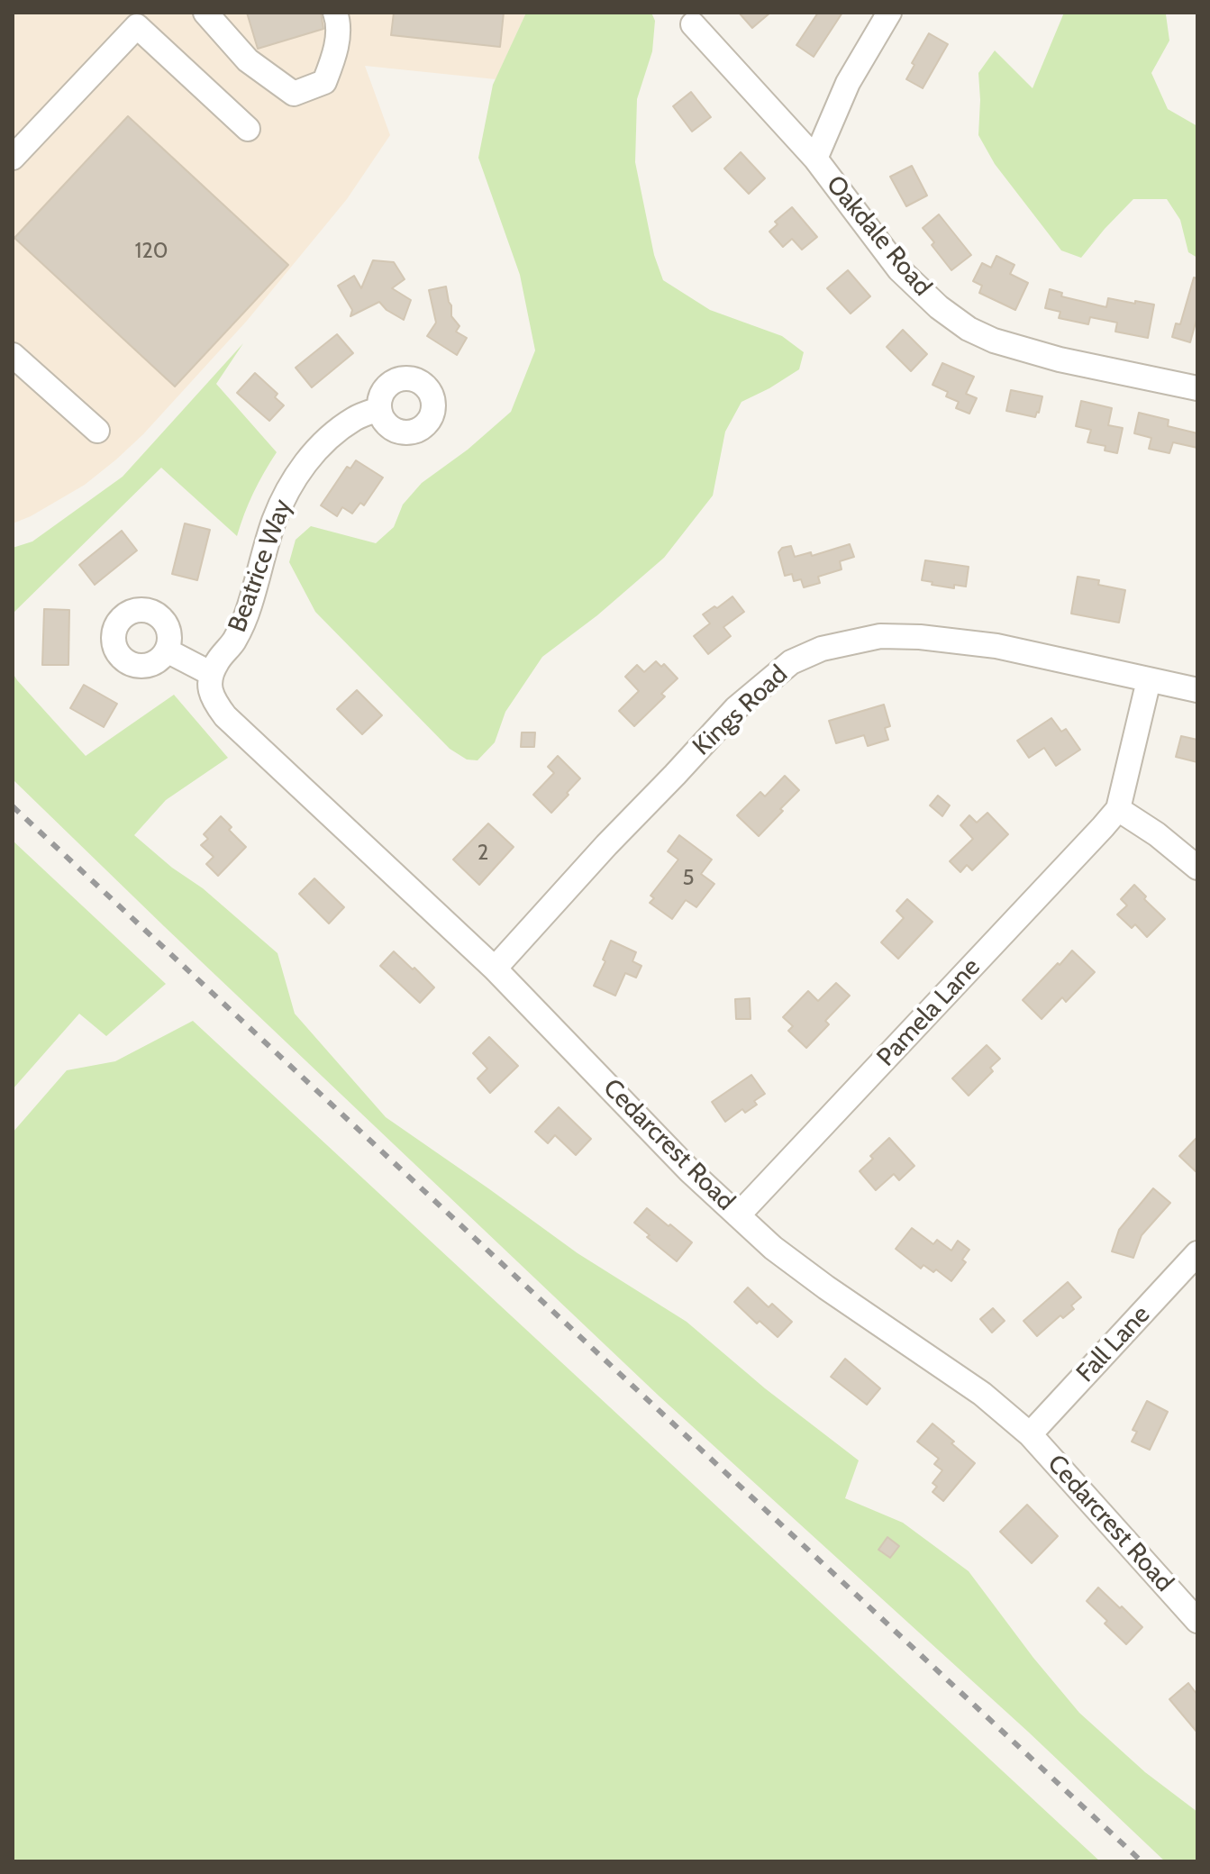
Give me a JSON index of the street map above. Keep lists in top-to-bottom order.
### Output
{
  "streets": {
    "street": [
      "Oakdale Road",
      "Beatrice Way",
      "Kings Road",
      "Pamela Lane",
      "Cedarcrest Road",
      "Fall Lane"
    ]
  },
  "crossings": [
    ["Beatrice Way", "Cedarcrest Road"],
    ["Kings Road", "Cedarcrest Road"],
    ["Pamela Lane", "Cedarcrest Road"],
    ["Cedarcrest Road", "Fall Lane"]
  ],
  "house_numbers": ["120", "2", "5"]
}
